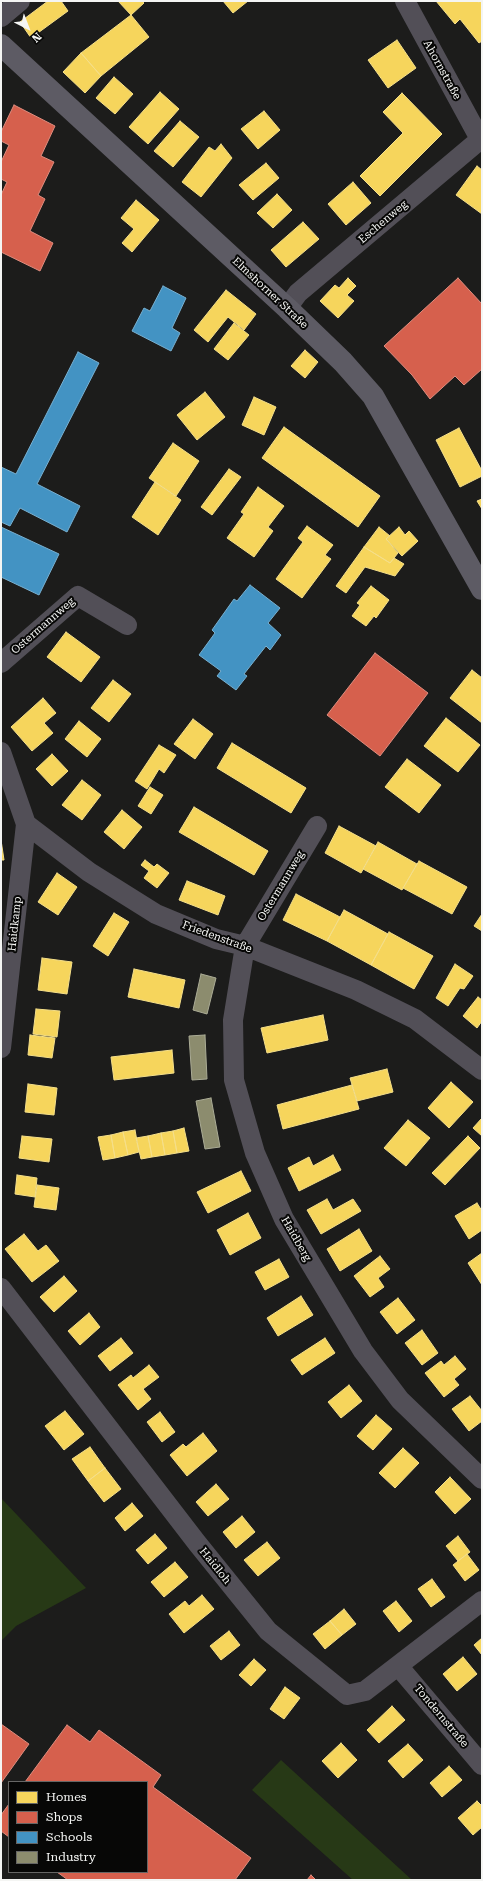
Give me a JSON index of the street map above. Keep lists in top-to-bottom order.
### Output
{
  "streets": {
    "main road": ["Elmshorner Straße"],
    "street": [
      "Ahornstraße",
      "Eschenweg",
      "Ostermannweg",
      "Haidkamp",
      "Friedenstraße",
      "Haidberg",
      "Haidloh",
      "Tondernstraße"
    ]
  },
  "crossings": [
    ["Ahornstraße", "Eschenweg"],
    ["Eschenweg", "Elmshorner Straße"],
    ["Ostermannweg", "Friedenstraße"],
    ["Ostermannweg", "Haidberg"],
    ["Haidkamp", "Friedenstraße"],
    ["Friedenstraße", "Haidberg"],
    ["Haidloh", "Tondernstraße"]
  ],
  "legend": [
    "Homes",
    "Shops",
    "Schools",
    "Industry"
  ],
  "north": "bottom right"
}
